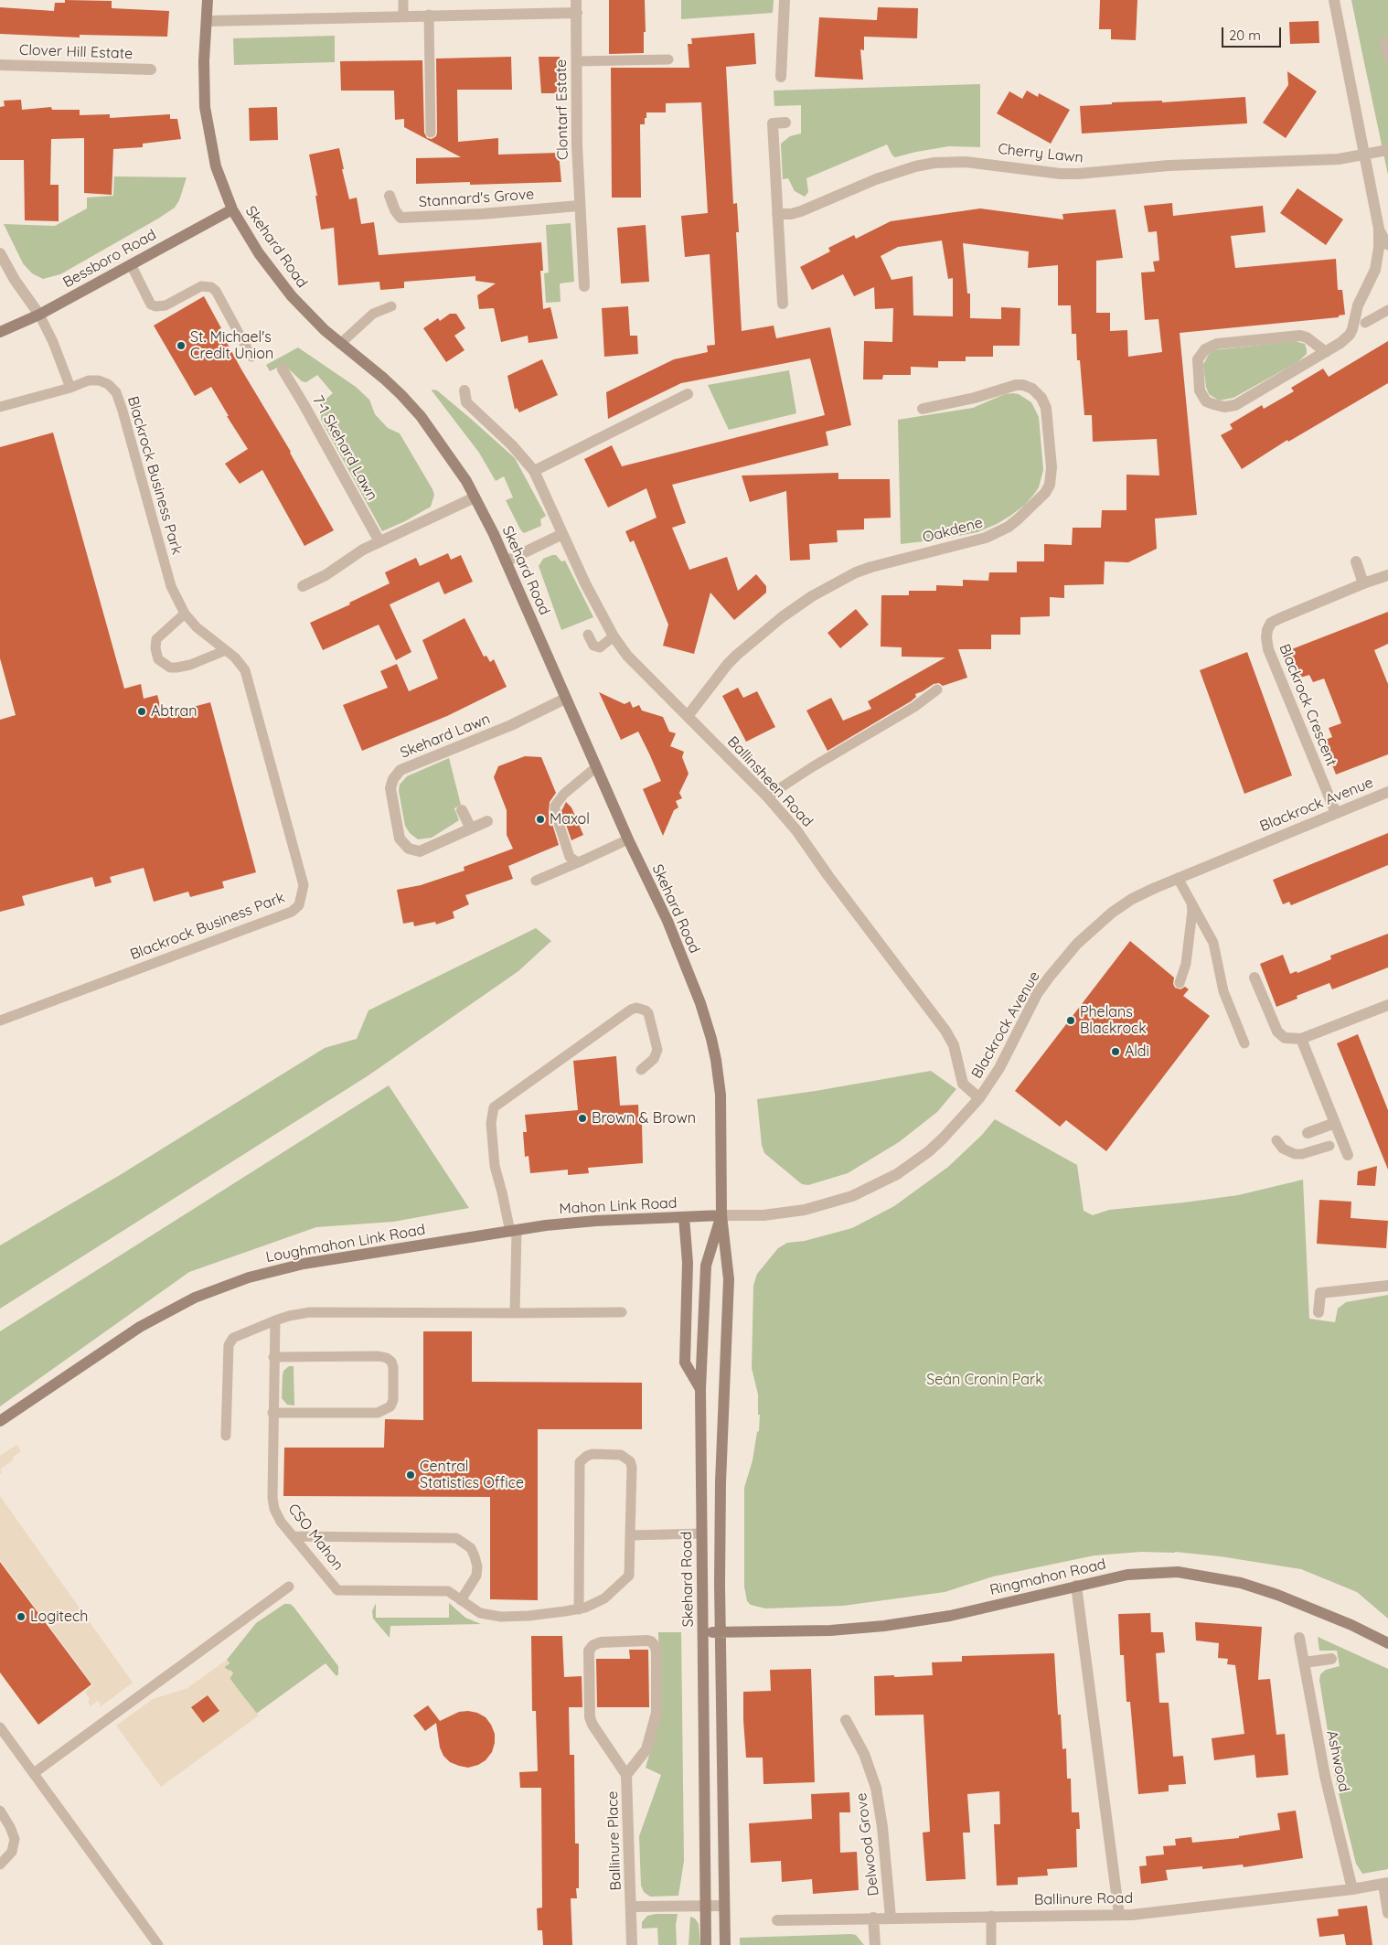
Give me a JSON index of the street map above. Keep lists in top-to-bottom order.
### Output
{
  "streets": {
    "street": [
      "Clover Hill Estate",
      "Clontarf Estate",
      "Cherry Lawn",
      "Stannard's Grove",
      "Skehard Road",
      "Bessboro Road",
      "7-1 Skehard Lawn",
      "Oakdene",
      "Blackrock Crescent",
      "Skehard Lawn",
      "Ballinsheen Road",
      "Blackrock Avenue",
      "Mahon Link Road",
      "Loughmahon Link Road",
      "Ringmahon Road",
      "Ashwood",
      "Ballinure Place",
      "Delwood Grove",
      "Ballinure Road"
    ],
    "lane": ["Blackrock Business Park", "CSO Mahon"]
  },
  "crossings": [
    ["Clontarf Estate", "Stannard's Grove"],
    ["Skehard Road", "Bessboro Road"],
    ["Skehard Road", "Skehard Lawn"],
    ["Skehard Road", "Blackrock Avenue"],
    ["Skehard Road", "Mahon Link Road"],
    ["Skehard Road", "Ringmahon Road"],
    ["Skehard Road", "Ballinure Place"],
    ["Oakdene", "Ballinsheen Road"],
    ["Blackrock Crescent", "Blackrock Avenue"],
    ["Ballinsheen Road", "Blackrock Avenue"],
    ["Blackrock Avenue", "Mahon Link Road"],
    ["Mahon Link Road", "Loughmahon Link Road"],
    ["Ashwood", "Ballinure Road"],
    ["Delwood Grove", "Ballinure Road"]
  ],
  "parks": ["Seán Cronin Park"],
  "places": [
    "St. Michael's Credit Union",
    "Abtran",
    "Maxol",
    "Phelans Blackrock",
    "Aldi",
    "Brown & Brown",
    "Central Statistics Office",
    "Logitech"
  ],
  "scale_bar": "20 m"
}
